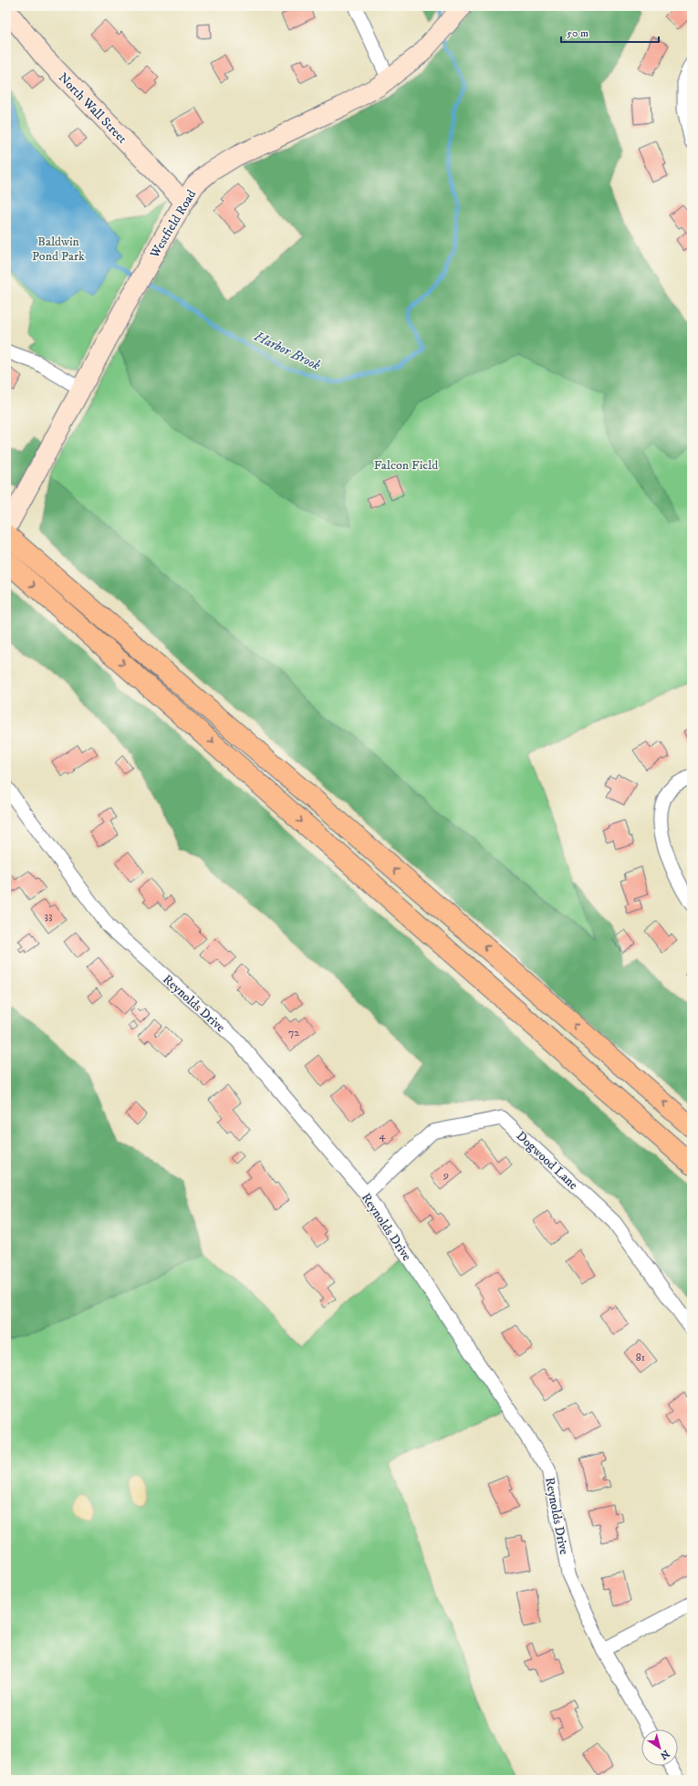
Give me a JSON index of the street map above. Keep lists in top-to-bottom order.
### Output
{
  "streets": {
    "street": [
      "North Wall Street",
      "Westfield Road",
      "Reynolds Drive",
      "Dogwood Lane"
    ]
  },
  "crossings": [
    ["North Wall Street", "Westfield Road"],
    ["Reynolds Drive", "Dogwood Lane"]
  ],
  "water": ["Harbor Brook"],
  "parks": ["Baldwin Pond Park", "Falcon Field"],
  "house_numbers": [
    "33",
    "72",
    "4",
    "9",
    "81"
  ],
  "scale_bar": "50 m",
  "north": "bottom right"
}
